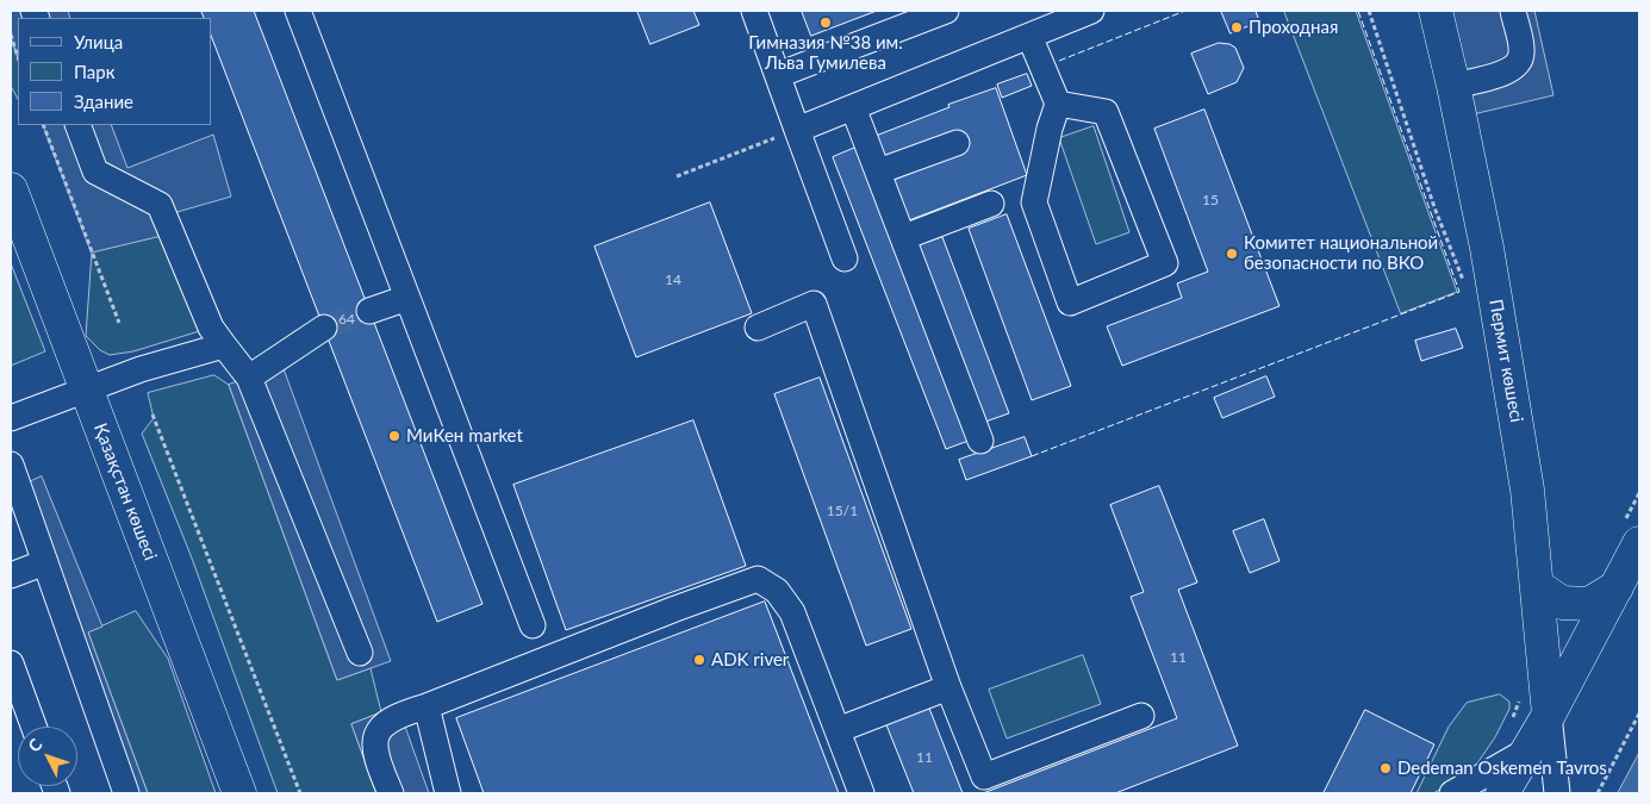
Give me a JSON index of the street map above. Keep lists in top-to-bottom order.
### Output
{
  "streets": {
    "main road": ["Пермит көшесі", "Қазақстан көшесі"]
  },
  "places": [
    "Гимназия №38 им. Льва Гумилева",
    "Проходная",
    "Комитет национальной безопасности по ВКО",
    "МиКен market",
    "ADK river",
    "Dedeman Oskemen Tavros"
  ],
  "house_numbers": [
    "15",
    "14",
    "64",
    "15/1",
    "11",
    "11"
  ],
  "legend": ["Улица", "Парк", "Здание"],
  "north": "top left"
}
